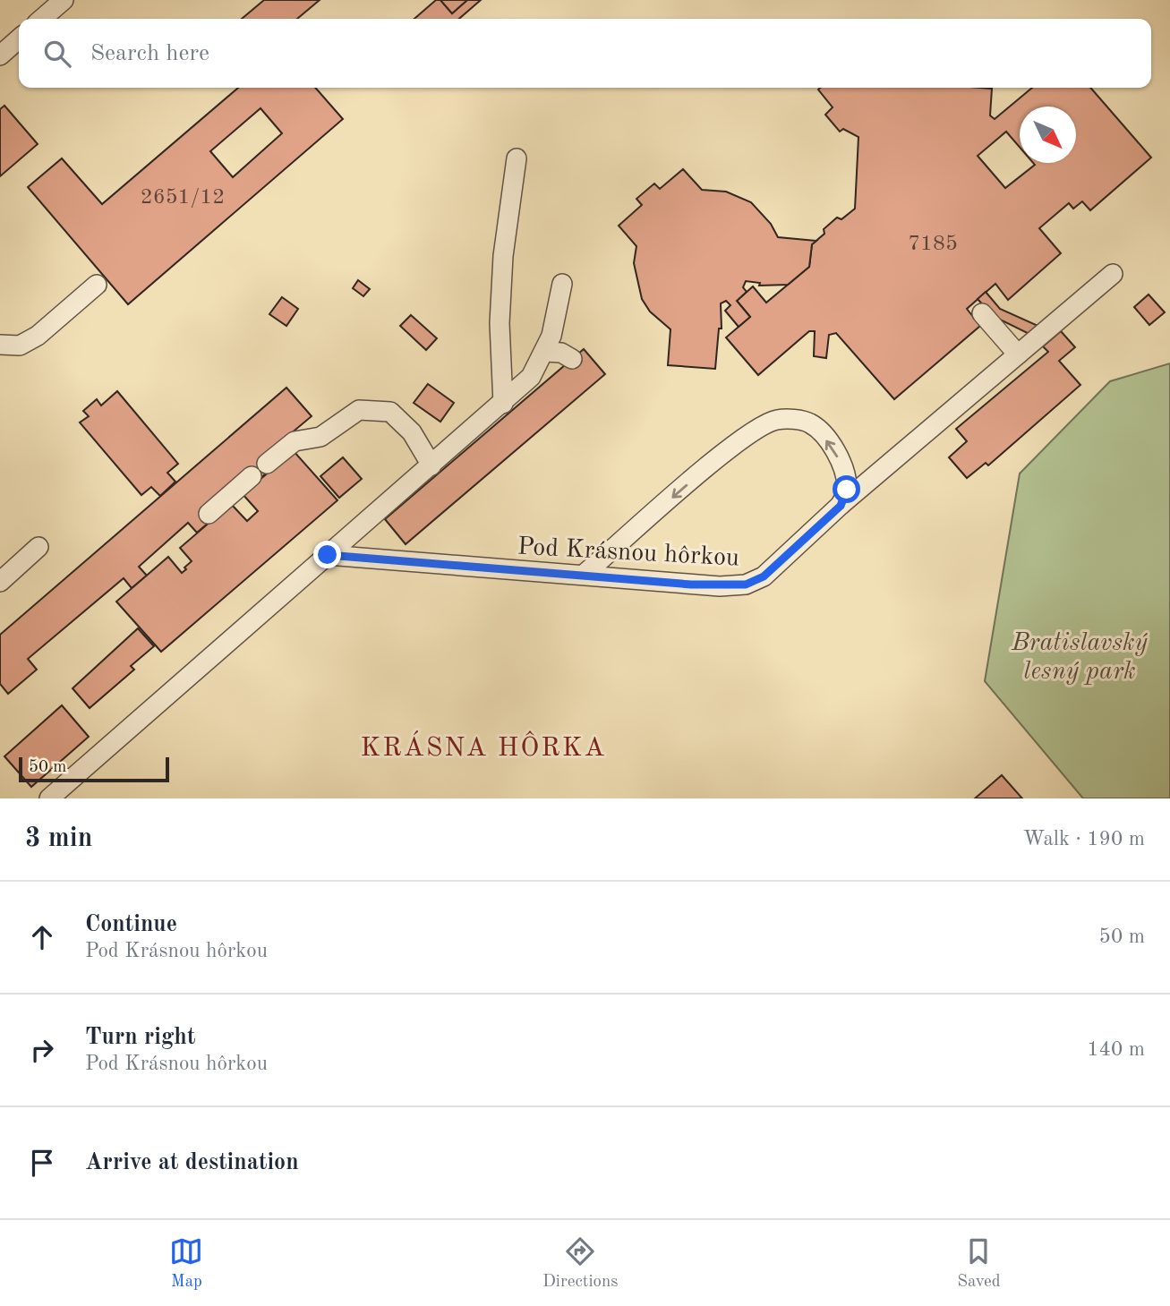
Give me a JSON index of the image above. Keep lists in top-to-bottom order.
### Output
{
  "streets": {
    "street": ["Pod Krásnou hôrkou"]
  },
  "districts": ["KRÁSNA HÔRKA"],
  "parks": ["Bratislavský lesný park"],
  "house_numbers": ["2651/12", "7185"],
  "scale_bar": "50 m",
  "north": "bottom right",
  "page": {
    "search": "Search here",
    "scale": "50 m",
    "heading": ["3 min", "Walk · 190 m"],
    "list": [
      ["Continue", "Pod Krásnou hôrkou", "50 m"],
      ["Turn right", "Pod Krásnou hôrkou", "140 m"],
      "Arrive at destination"
    ],
    "nav": ["Map", "Directions", "Saved"]
  }
}
